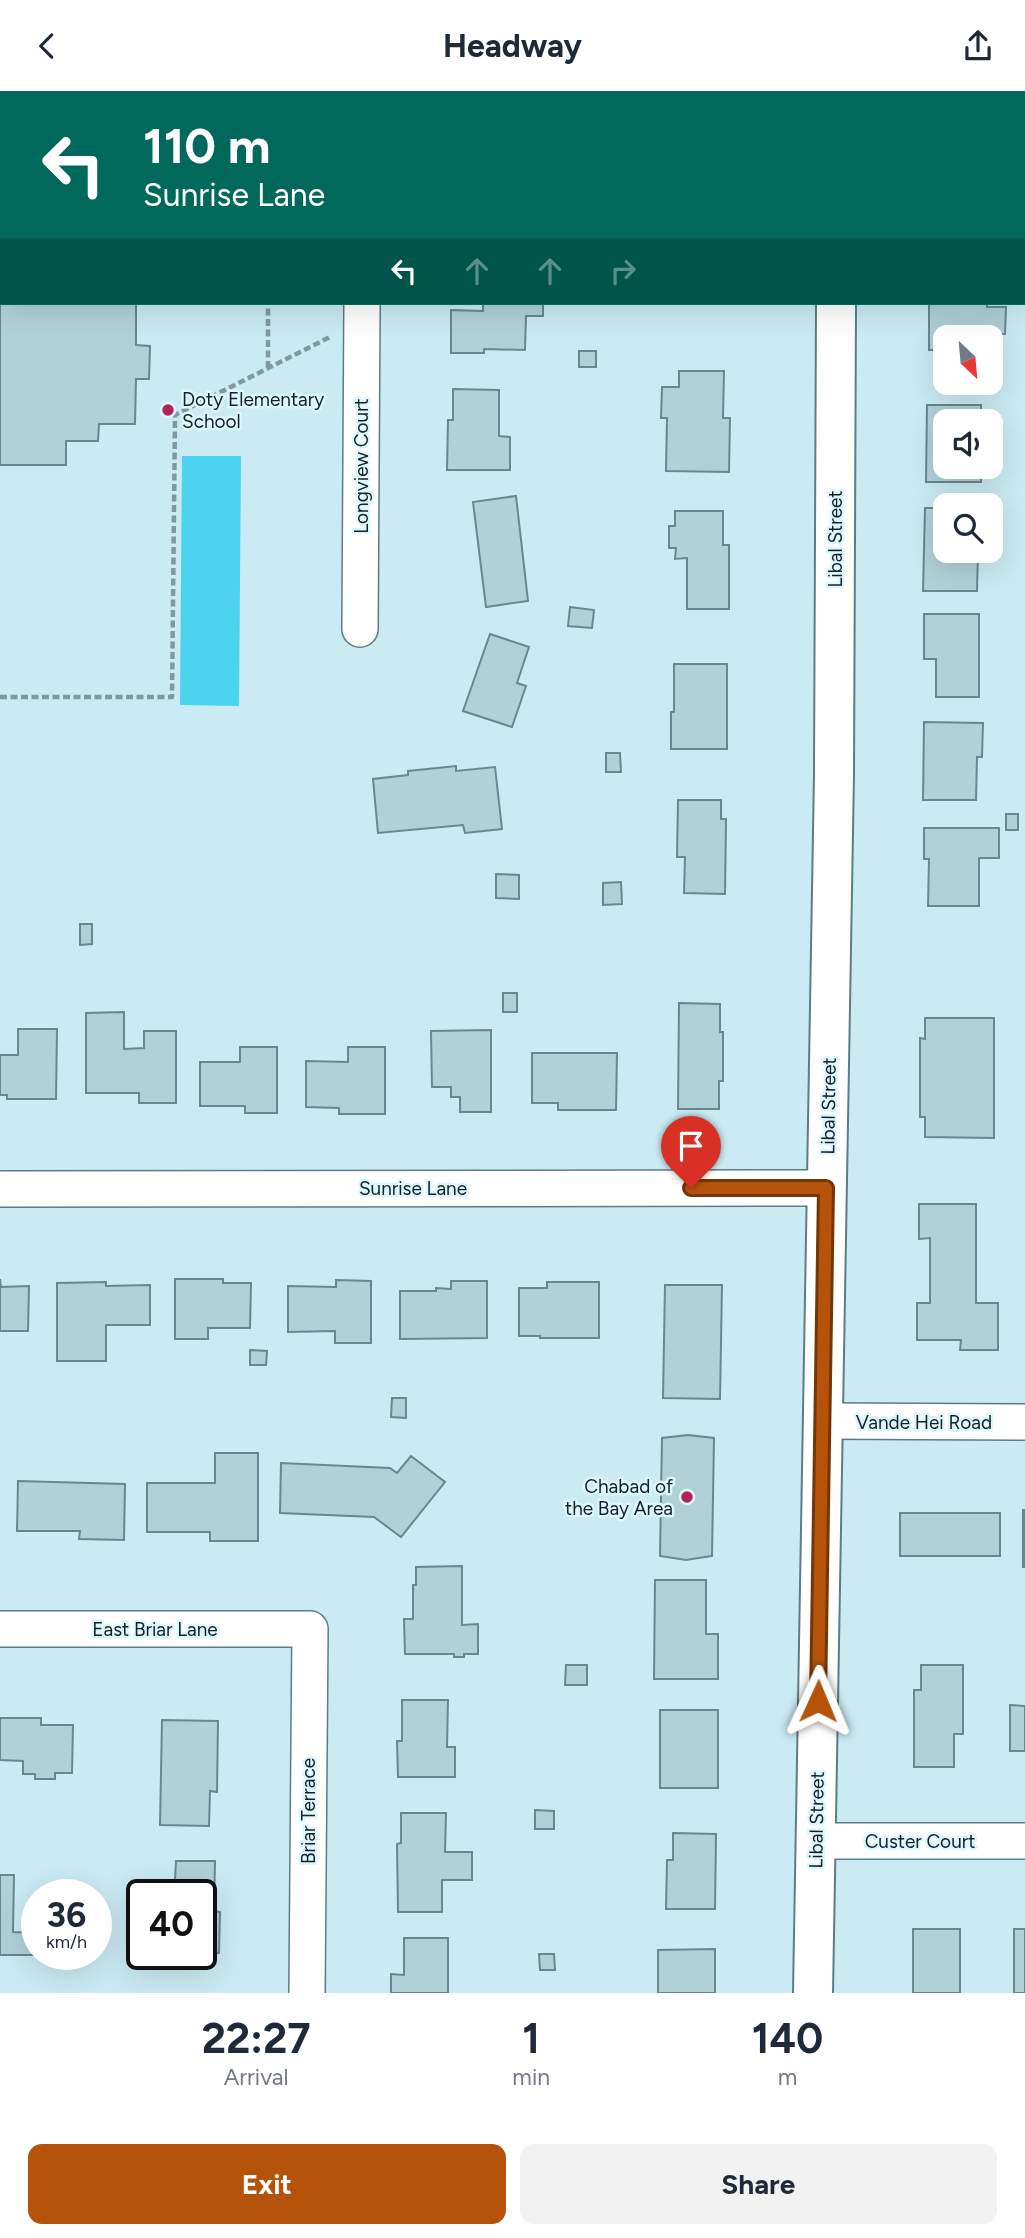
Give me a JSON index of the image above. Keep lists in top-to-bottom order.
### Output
{
  "streets": {
    "street": [
      "Longview Court",
      "Libal Street",
      "Sunrise Lane",
      "Vande Hei Road",
      "East Briar Lane",
      "Briar Terrace",
      "Custer Court"
    ]
  },
  "crossings": [
    ["Libal Street", "Sunrise Lane"],
    ["Libal Street", "Vande Hei Road"],
    ["Libal Street", "Custer Court"],
    ["East Briar Lane", "Briar Terrace"]
  ],
  "places": ["Doty Elementary School", "Chabad of the Bay Area"],
  "north": "bottom right",
  "page": {
    "header": "Headway",
    "turn": ["110 m", "Sunrise Lane"],
    "speed": "36 km/h",
    "limit": "40",
    "eta": [
      "22:27",
      "Arrival",
      "1",
      "min",
      "140",
      "m"
    ],
    "buttons": ["Exit", "Share"]
  }
}
